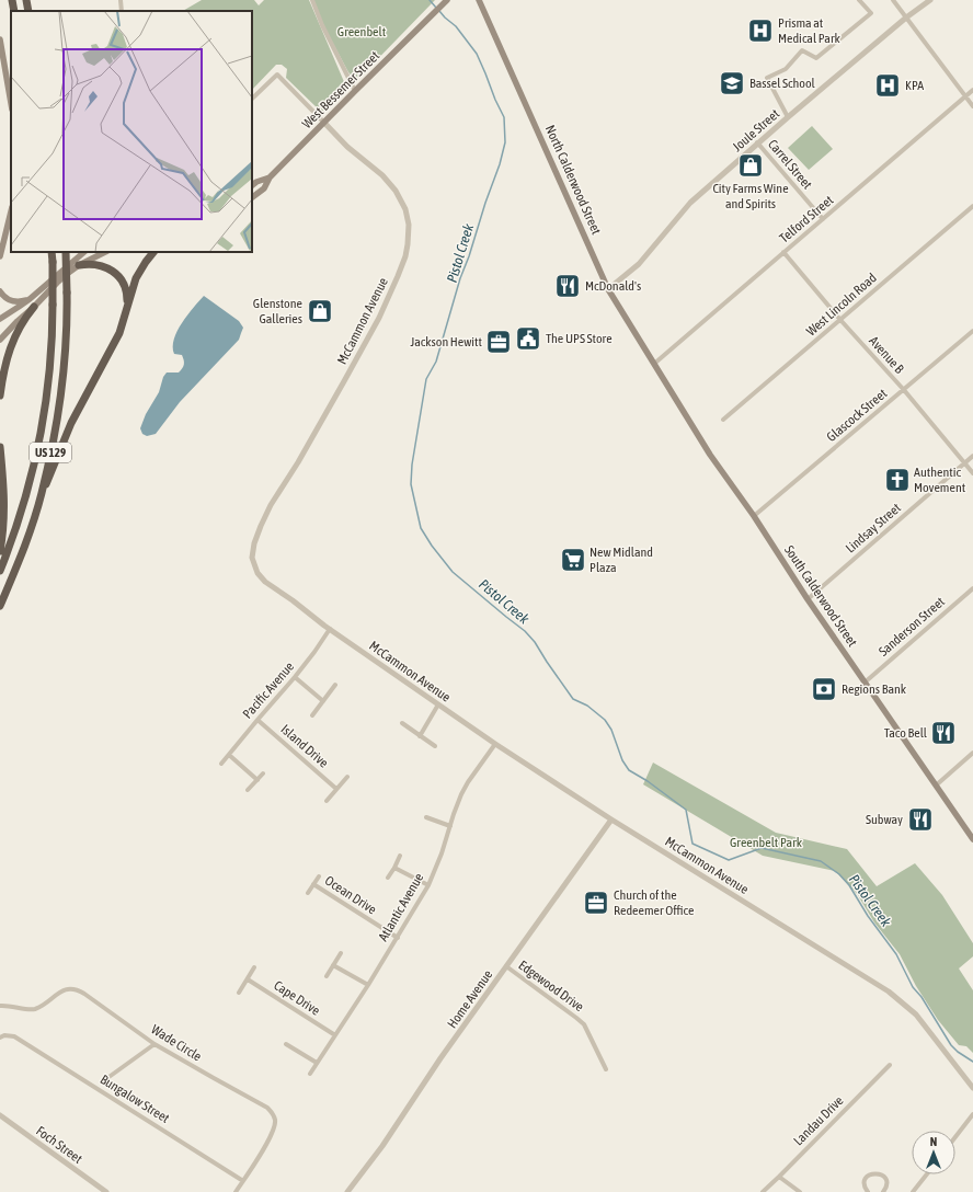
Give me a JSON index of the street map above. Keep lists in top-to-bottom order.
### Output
{
  "streets": {
    "highway": ["US 129"],
    "main road": ["West Bessemer Street", "North Calderwood Street", "South Calderwood Street"],
    "street": [
      "Joule Street",
      "Carrel Street",
      "Telford Street",
      "West Lincoln Road",
      "McCammon Avenue",
      "Avenue B",
      "Glascock Street",
      "Lindsay Street",
      "Sanderson Street",
      "Pacific Avenue",
      "Island Drive",
      "Ocean Drive",
      "Atlantic Avenue",
      "Edgewood Drive",
      "Cape Drive",
      "Home Avenue",
      "Wade Circle",
      "Bungalow Street",
      "Landau Drive",
      "Foch Street"
    ]
  },
  "crossings": [
    ["West Bessemer Street", "McCammon Avenue"],
    ["Joule Street", "Carrel Street"],
    ["Joule Street", "North Calderwood Street"],
    ["Carrel Street", "Telford Street"],
    ["North Calderwood Street", "Telford Street"],
    ["North Calderwood Street", "South Calderwood Street"],
    ["Telford Street", "Avenue B"],
    ["Telford Street", "South Calderwood Street"],
    ["West Lincoln Road", "Avenue B"],
    ["McCammon Avenue", "Pacific Avenue"],
    ["McCammon Avenue", "Atlantic Avenue"],
    ["McCammon Avenue", "Home Avenue"],
    ["Avenue B", "Glascock Street"],
    ["Avenue B", "Lindsay Street"],
    ["Glascock Street", "South Calderwood Street"],
    ["Lindsay Street", "South Calderwood Street"],
    ["South Calderwood Street", "Sanderson Street"],
    ["Pacific Avenue", "Island Drive"],
    ["Ocean Drive", "Atlantic Avenue"],
    ["Atlantic Avenue", "Cape Drive"],
    ["Edgewood Drive", "Home Avenue"],
    ["Wade Circle", "Bungalow Street"]
  ],
  "water": ["Pistol Creek"],
  "parks": ["Greenbelt", "Greenbelt Park"],
  "places": {
    "hospital": ["Prisma at Medical Park", "KPA"],
    "school or university": ["Bassel School"],
    "shop": ["City Farms Wine and Spirits", "Glenstone Galleries"],
    "restaurant": ["McDonald's", "Taco Bell", "Subway"],
    "public building": ["The UPS Store"],
    "office": ["Jackson Hewitt", "Church of the Redeemer Office"],
    "church": ["Authentic Movement"],
    "supermarket": ["New Midland Plaza"],
    "bank": ["Regions Bank"]
  },
  "north": "top"
}
